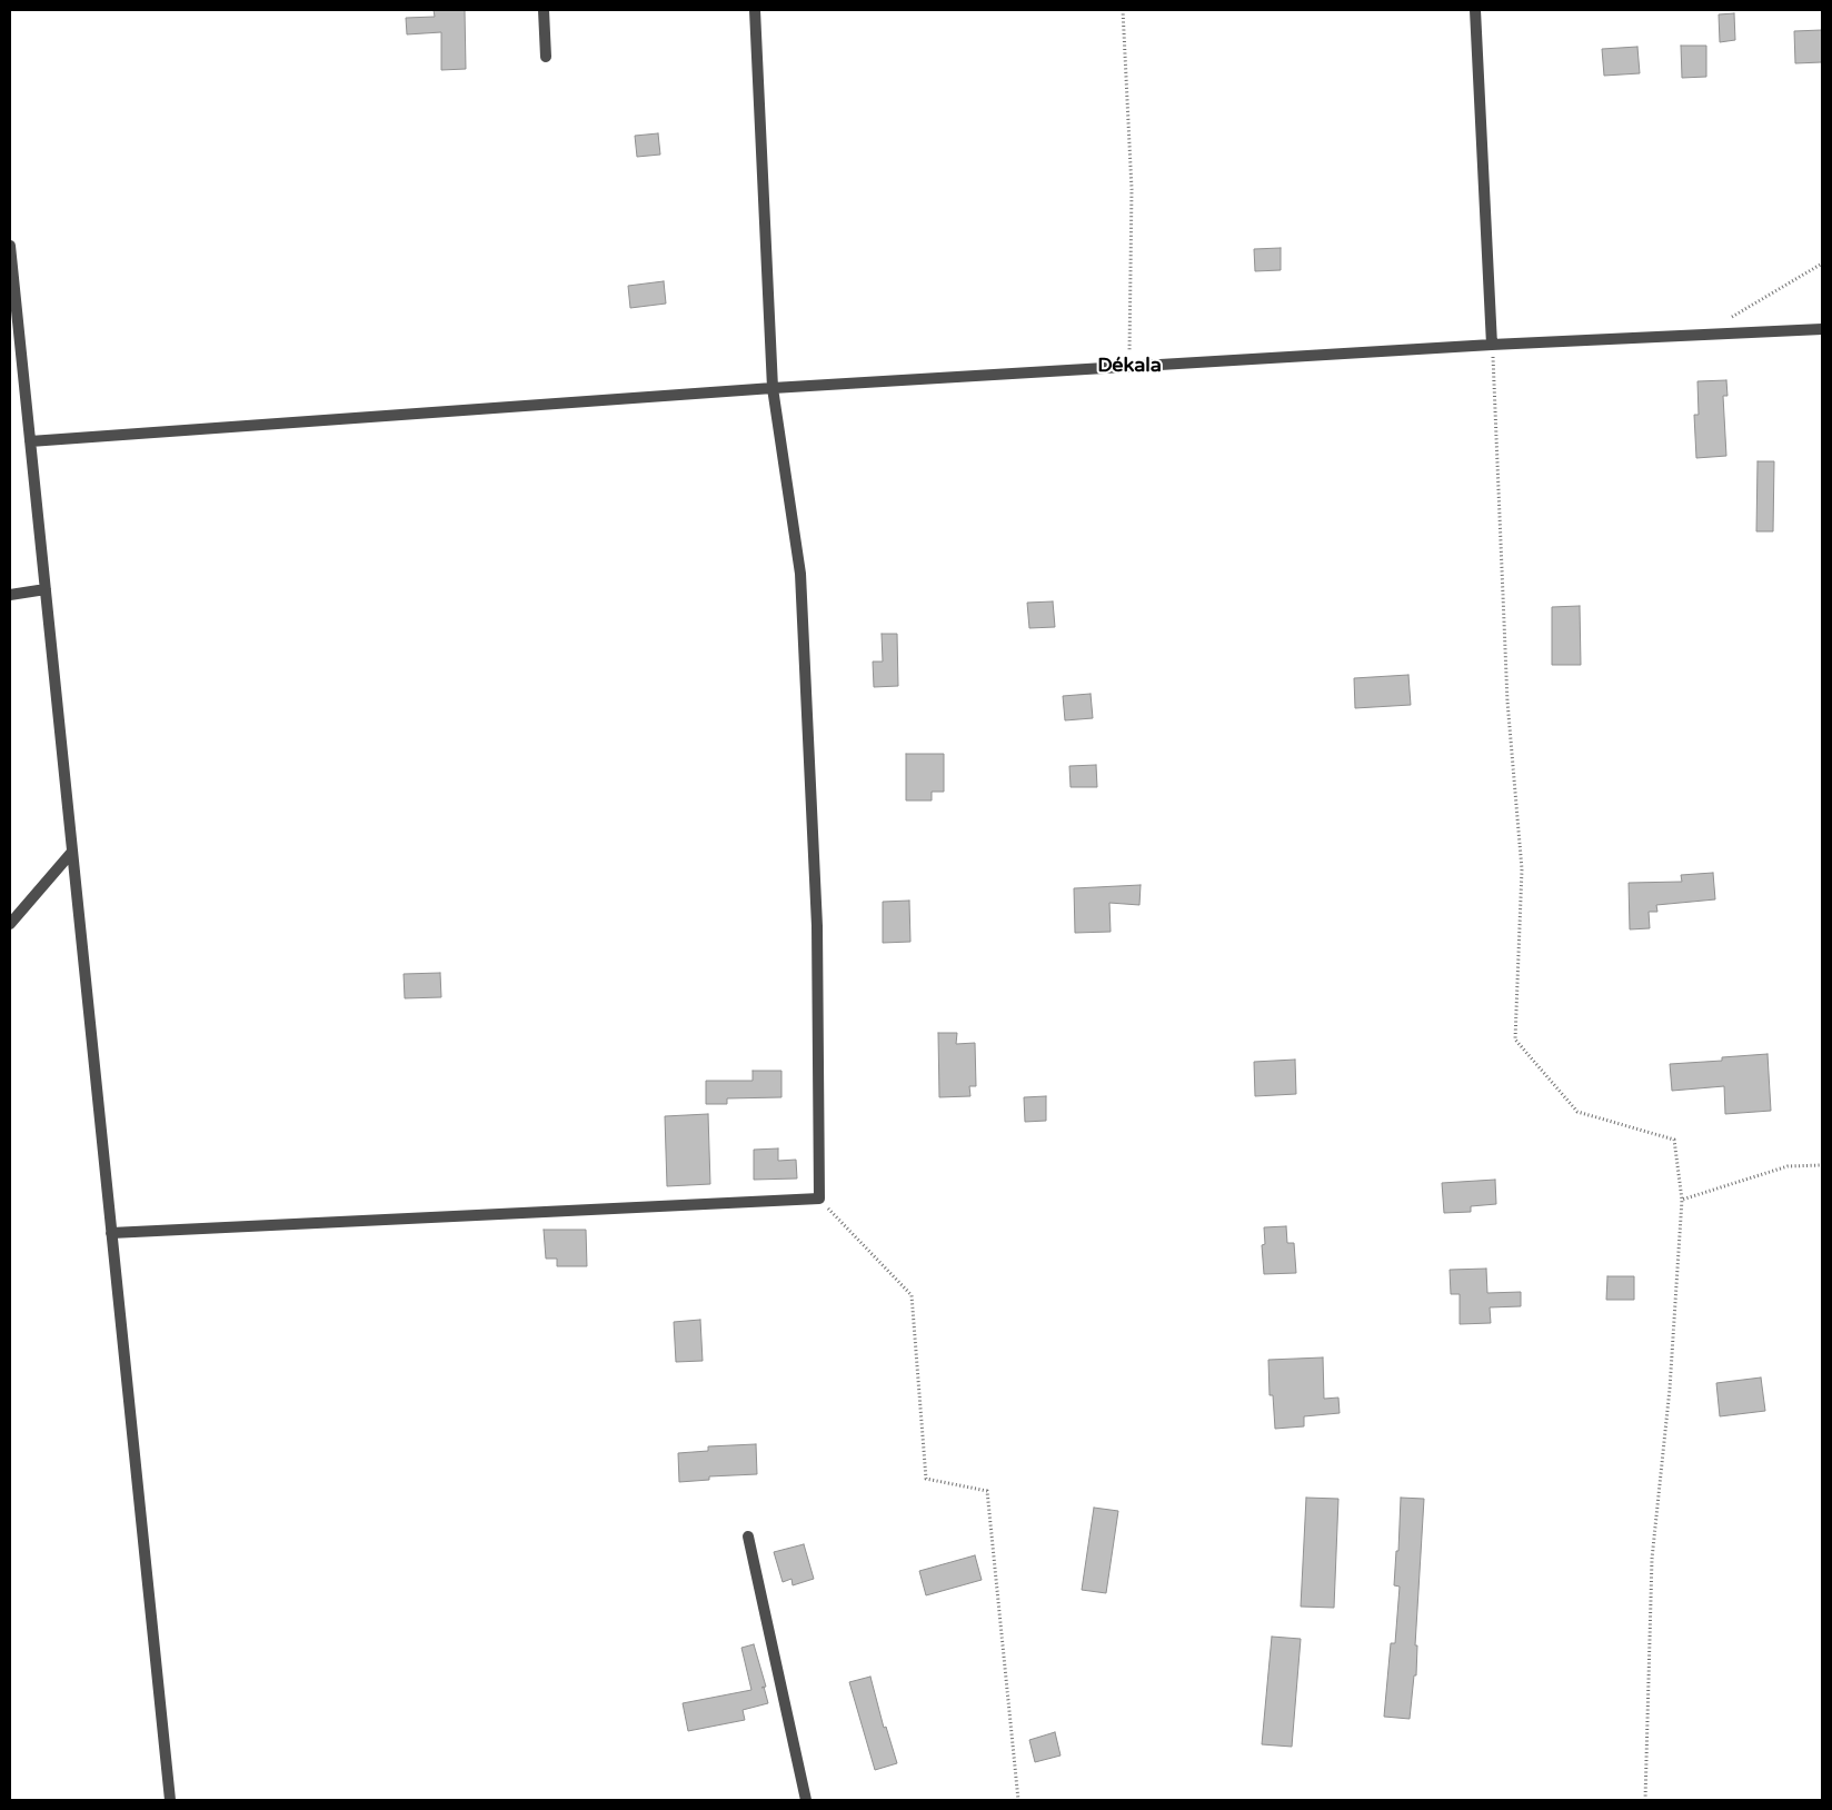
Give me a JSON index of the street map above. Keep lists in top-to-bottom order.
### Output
{
  "districts": ["Dékala"]
}
